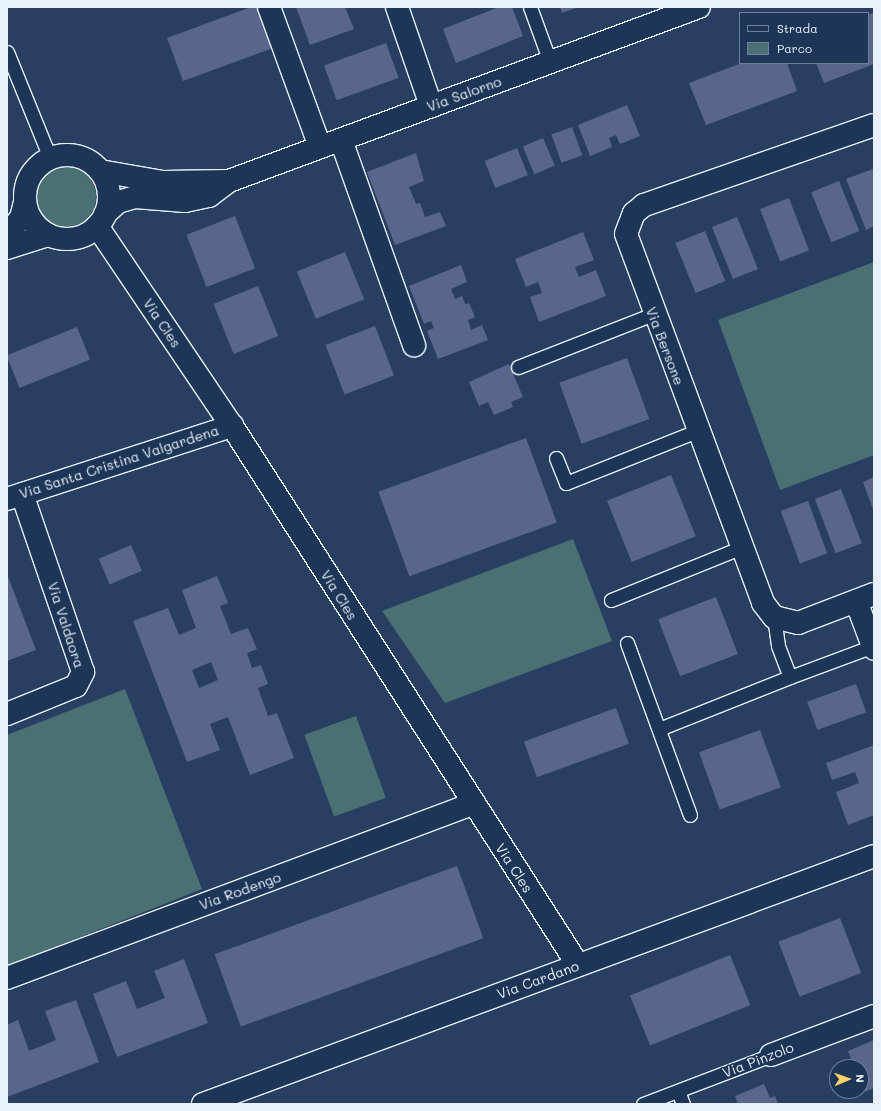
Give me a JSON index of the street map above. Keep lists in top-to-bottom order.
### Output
{
  "streets": {
    "street": [
      "Via Salorno",
      "Via Cles",
      "Via Bersone",
      "Via Santa Cristina Valgardena",
      "Via Valdaora",
      "Via Rodengo",
      "Via Cardano",
      "Via Pinzolo"
    ]
  },
  "crossings": [
    ["Via Salorno", "Via Cles"],
    ["Via Cles", "Via Santa Cristina Valgardena"],
    ["Via Cles", "Via Rodengo"],
    ["Via Cles", "Via Cardano"],
    ["Via Santa Cristina Valgardena", "Via Valdaora"]
  ],
  "legend": ["Strada", "Parco"],
  "north": "right"
}
